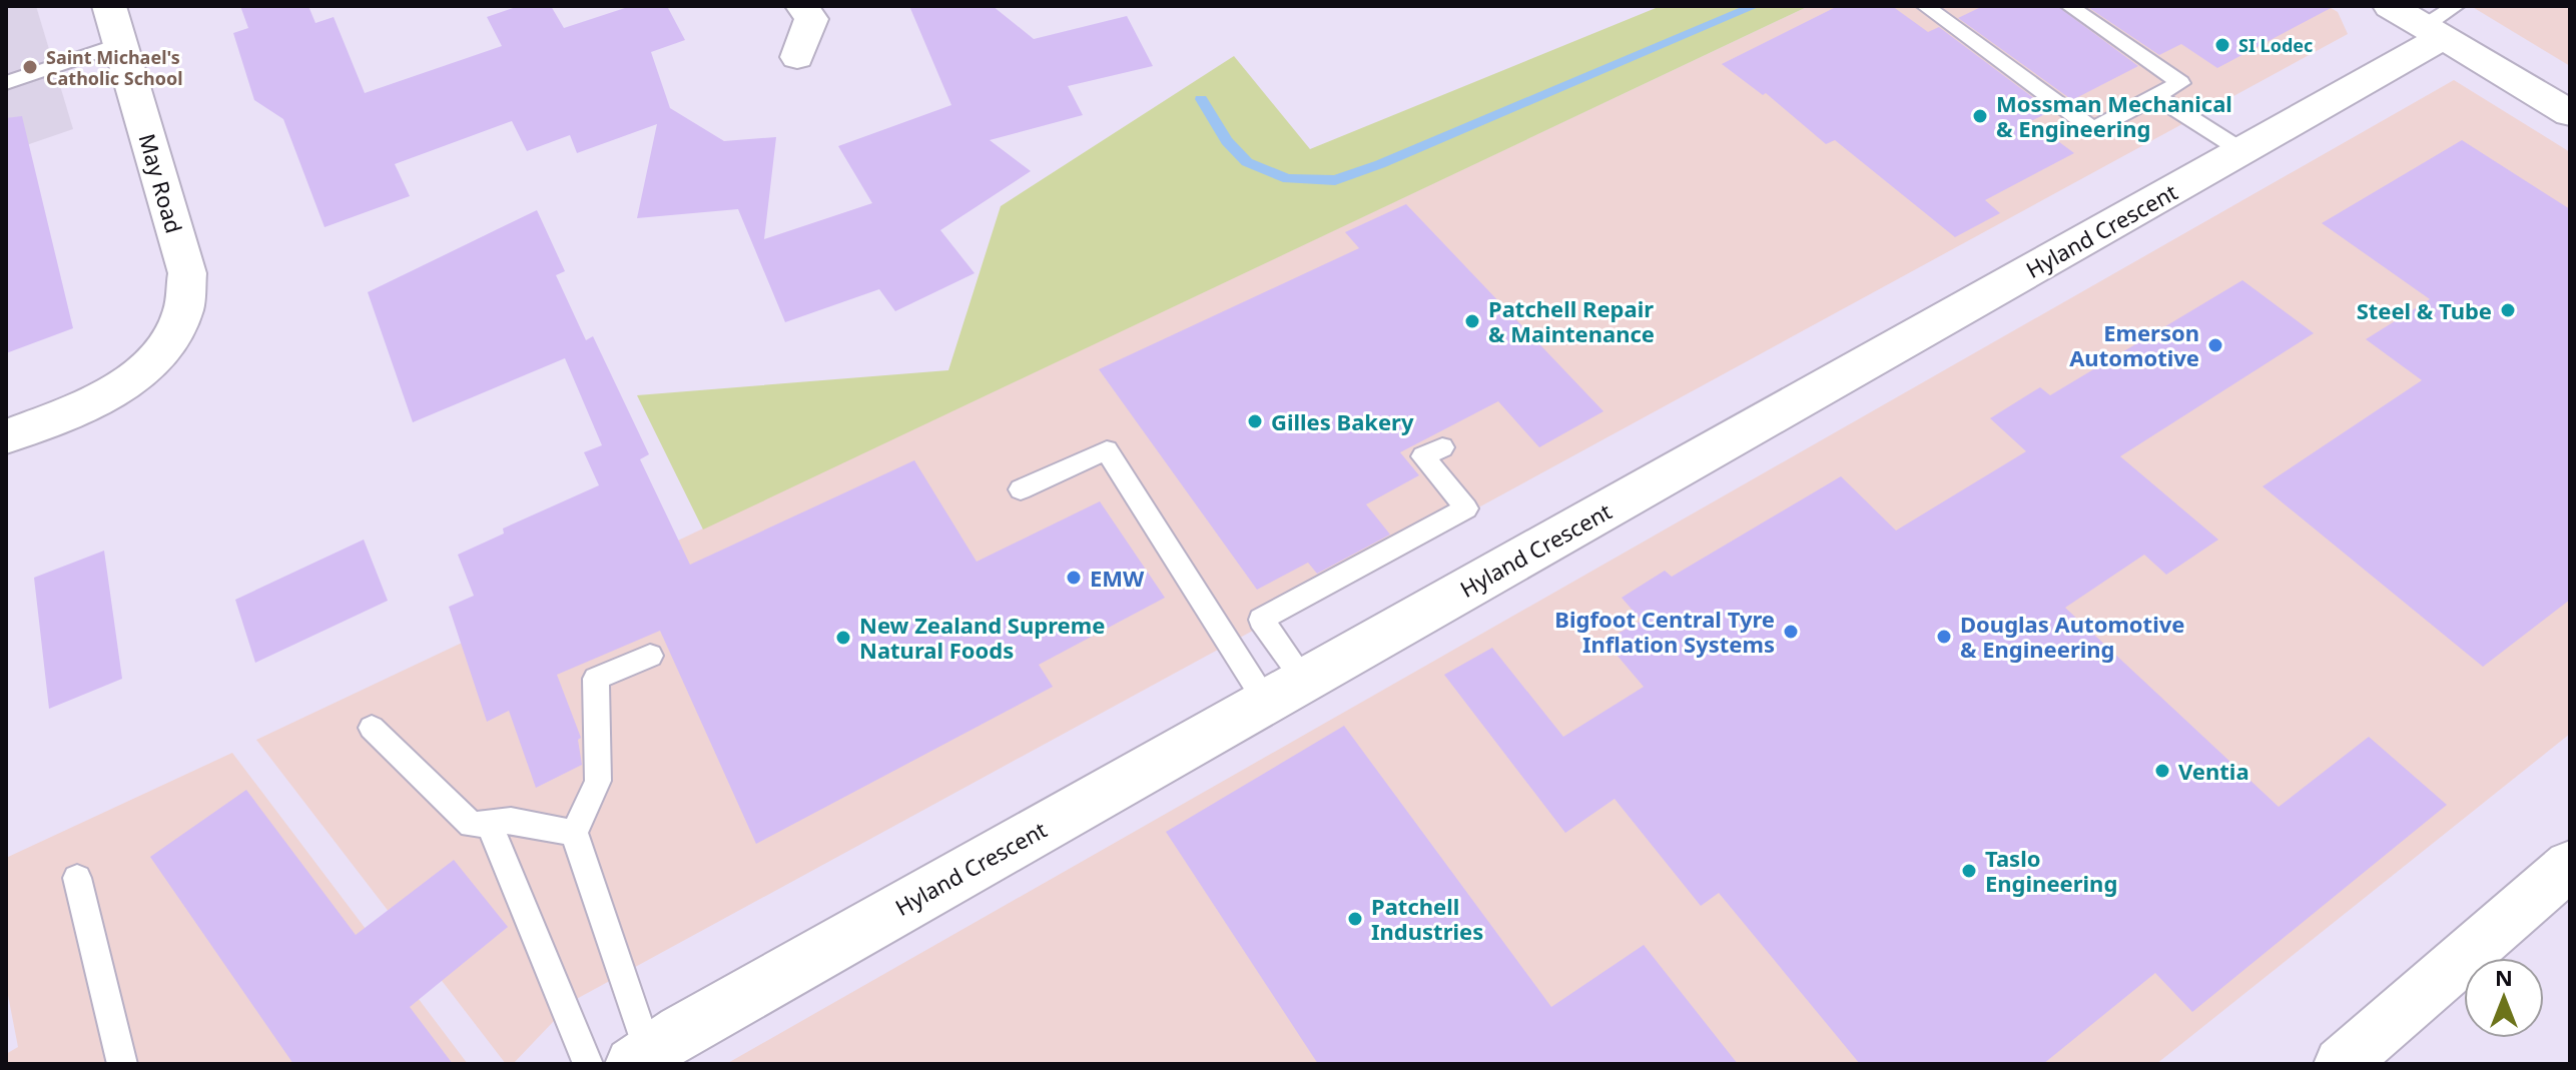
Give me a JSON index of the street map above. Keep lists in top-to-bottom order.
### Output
{
  "streets": {
    "street": ["May Road", "Hyland Crescent"]
  },
  "places": [
    "SI Lodec",
    "Saint Michael's Catholic School",
    "Mossman Mechanical & Engineering",
    "Steel & Tube",
    "Patchell Repair & Maintenance",
    "Emerson Automotive",
    "Gilles Bakery",
    "EMW",
    "Bigfoot Central Tyre Inflation Systems",
    "Douglas Automotive & Engineering",
    "New Zealand Supreme Natural Foods",
    "Ventia",
    "Taslo Engineering",
    "Patchell Industries"
  ],
  "north": "top"
}
